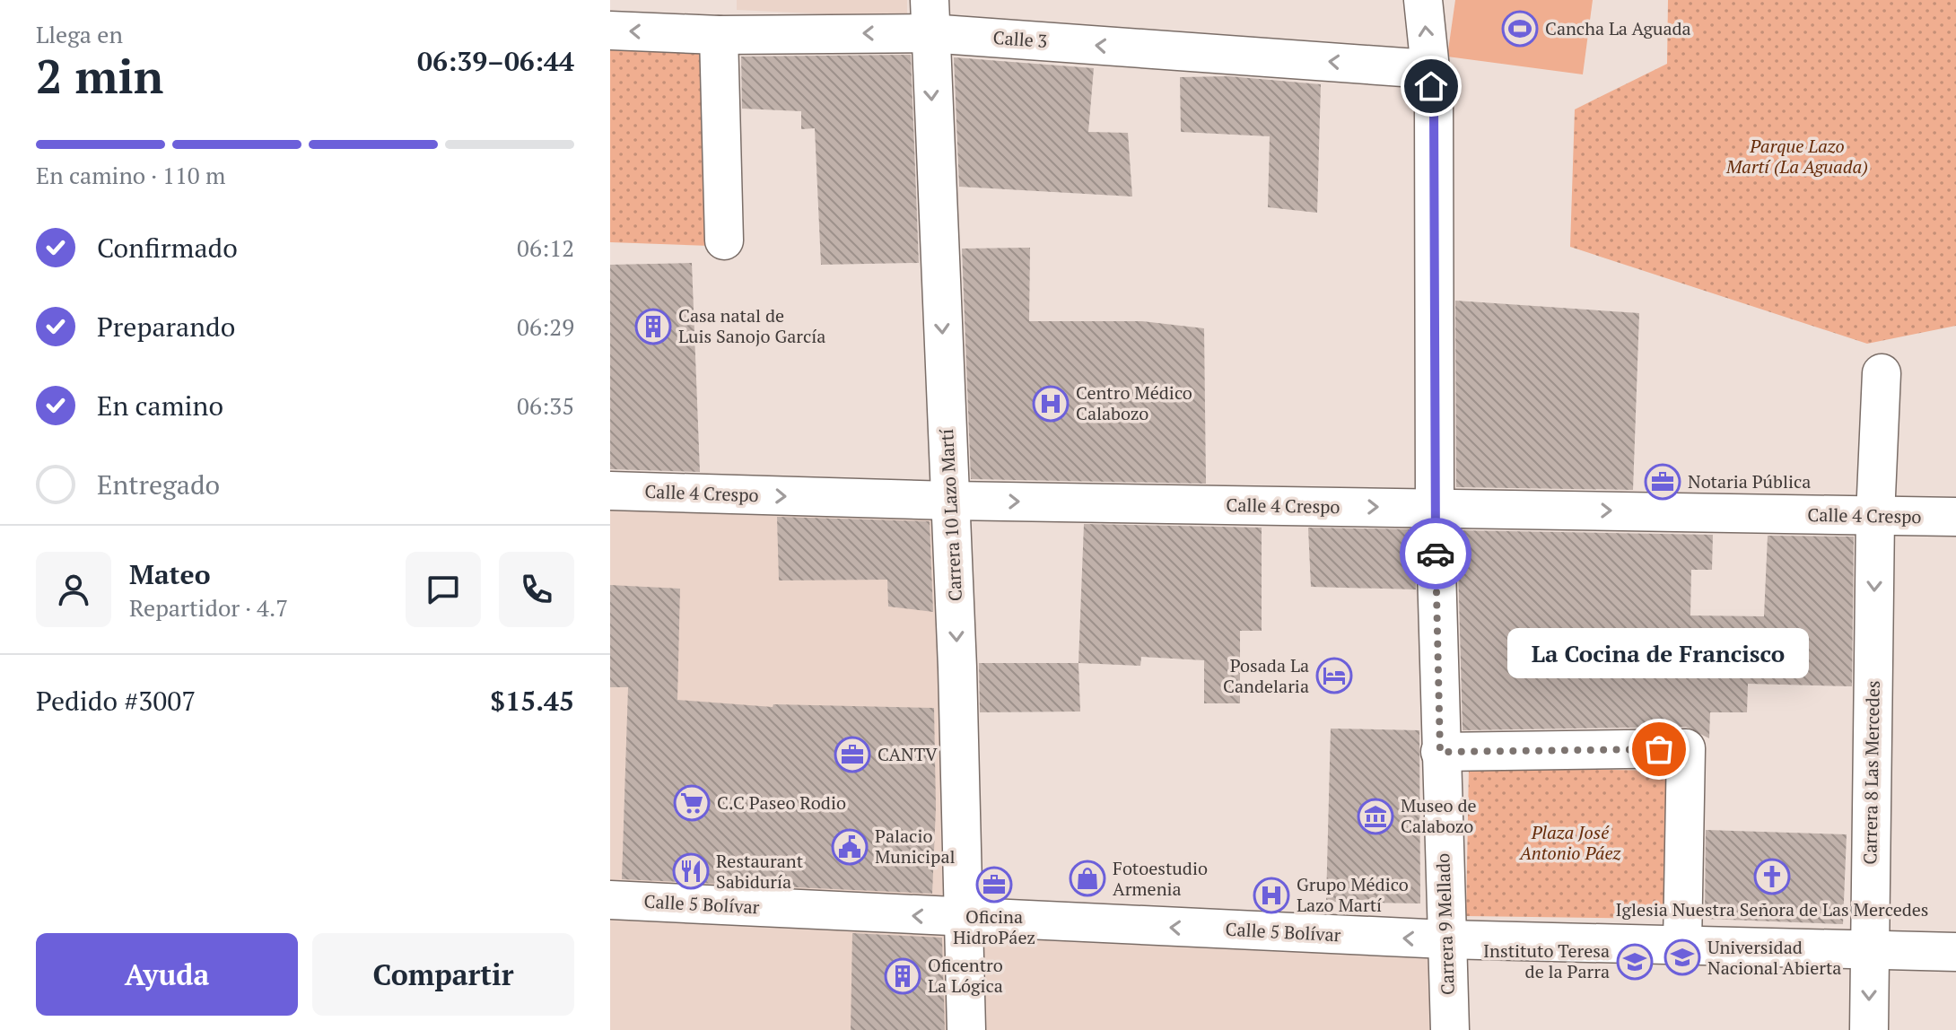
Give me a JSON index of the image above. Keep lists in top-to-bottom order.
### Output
{
  "streets": {
    "street": [
      "Calle 3",
      "Calle 4 Crespo",
      "Carrera 10 Lazo Martí",
      "Carrera 8 Las Mercedes",
      "Calle 5 Bolívar",
      "Carrera 9 Mellado"
    ]
  },
  "crossings": [
    ["Calle 3", "Carrera 10 Lazo Martí"],
    ["Calle 3", "Carrera 9 Mellado"],
    ["Calle 4 Crespo", "Carrera 10 Lazo Martí"],
    ["Calle 4 Crespo", "Carrera 8 Las Mercedes"],
    ["Calle 4 Crespo", "Carrera 9 Mellado"],
    ["Carrera 10 Lazo Martí", "Calle 5 Bolívar"],
    ["Carrera 8 Las Mercedes", "Calle 5 Bolívar"],
    ["Calle 5 Bolívar", "Carrera 9 Mellado"]
  ],
  "one_way": [
    "Calle 3",
    "Calle 4 Crespo",
    "Carrera 10 Lazo Martí",
    "Carrera 8 Las Mercedes",
    "Calle 5 Bolívar"
  ],
  "parks": ["Parque Lazo Martí (La Aguada)", "Plaza José Antonio Páez"],
  "places": {
    "sports": ["Cancha La Aguada"],
    "building": ["Casa natal de Luis Sanojo García", "Oficentro La Lógica"],
    "hospital": ["Centro Médico Calabozo", "Grupo Médico Lazo Martí"],
    "office": ["Notaria Pública", "CANTV", "Oficina HidroPáez"],
    "hotel": ["Posada La Candelaria"],
    "other": ["La Cocina de Francisco"],
    "supermarket": ["C.C Paseo Rodio"],
    "museum": ["Museo de Calabozo"],
    "public building": ["Palacio Municipal"],
    "restaurant": ["Restaurant Sabiduría"],
    "church": ["Iglesia Nuestra Señora de Las Mercedes"],
    "shop": ["Fotoestudio Armenia"],
    "school or university": ["Universidad Nacional Abierta", "Instituto Teresa de la Parra"]
  },
  "page": {
    "heading": ["2 min", "Llega en", "06:39–06:44"],
    "panel": [
      "Mateo",
      "Repartidor · 4.7",
      "Pedido #3007",
      "$15.45"
    ],
    "bar": "En camino · 110 m",
    "list": [
      ["Confirmado", "06:12"],
      ["Preparando", "06:29"],
      ["En camino", "06:35"],
      "Entregado"
    ],
    "bubble": "La Cocina de Francisco",
    "buttons": ["Ayuda", "Compartir"]
  }
}
